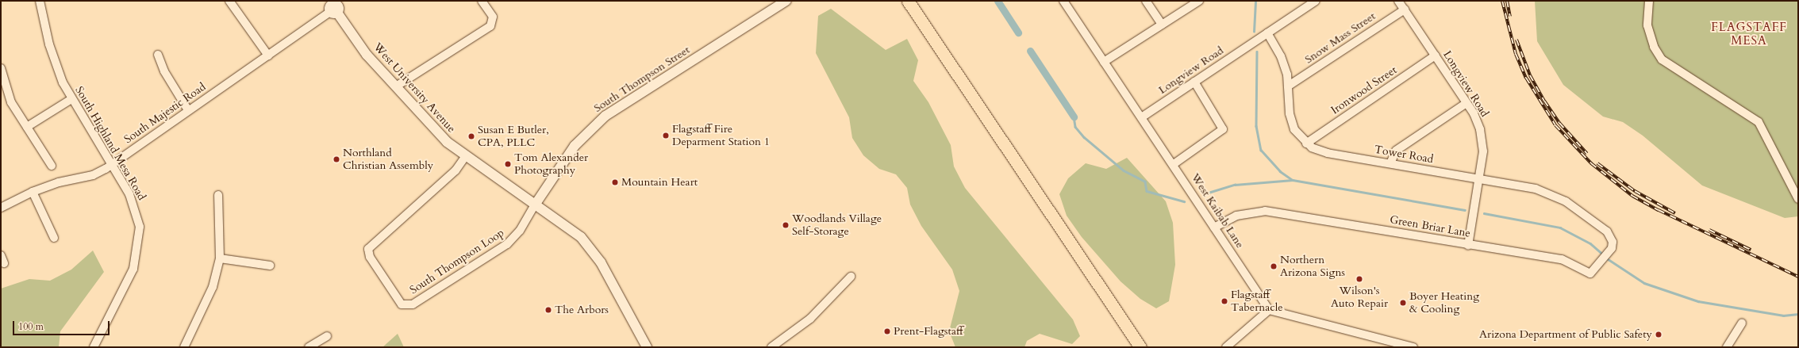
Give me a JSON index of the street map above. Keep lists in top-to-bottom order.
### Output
{
  "streets": {
    "street": [
      "Snow Mass Street",
      "Longview Road",
      "South Thompson Street",
      "West University Avenue",
      "Ironwood Street",
      "South Majestic Road",
      "South Highland Mesa Road",
      "Tower Road",
      "West Kaibab Lane",
      "Green Briar Lane",
      "South Thompson Loop"
    ]
  },
  "crossings": [
    ["Snow Mass Street", "Longview Road"],
    ["Longview Road", "Ironwood Street"],
    ["Longview Road", "Tower Road"],
    ["Longview Road", "West Kaibab Lane"],
    ["Longview Road", "Green Briar Lane"],
    ["South Thompson Street", "West University Avenue"],
    ["South Thompson Street", "South Thompson Loop"],
    ["West University Avenue", "South Majestic Road"],
    ["West University Avenue", "South Thompson Loop"],
    ["Ironwood Street", "Tower Road"],
    ["South Majestic Road", "South Highland Mesa Road"],
    ["Tower Road", "Green Briar Lane"],
    ["West Kaibab Lane", "Green Briar Lane"]
  ],
  "districts": ["FLAGSTAFF MESA"],
  "places": [
    "Flagstaff Fire Deparment Station 1",
    "Susan E Butler, CPA, PLLC",
    "Northland Christian Assembly",
    "Tom Alexander Photography",
    "Mountain Heart",
    "Woodlands Village Self-Storage",
    "Northern Arizona Signs",
    "Wilson's Auto Repair",
    "Flagstaff Tabernacle",
    "Boyer Heating & Cooling",
    "The Arbors",
    "Prent-Flagstaff",
    "Arizona Department of Public Safety"
  ],
  "scale_bar": "100 m"
}
